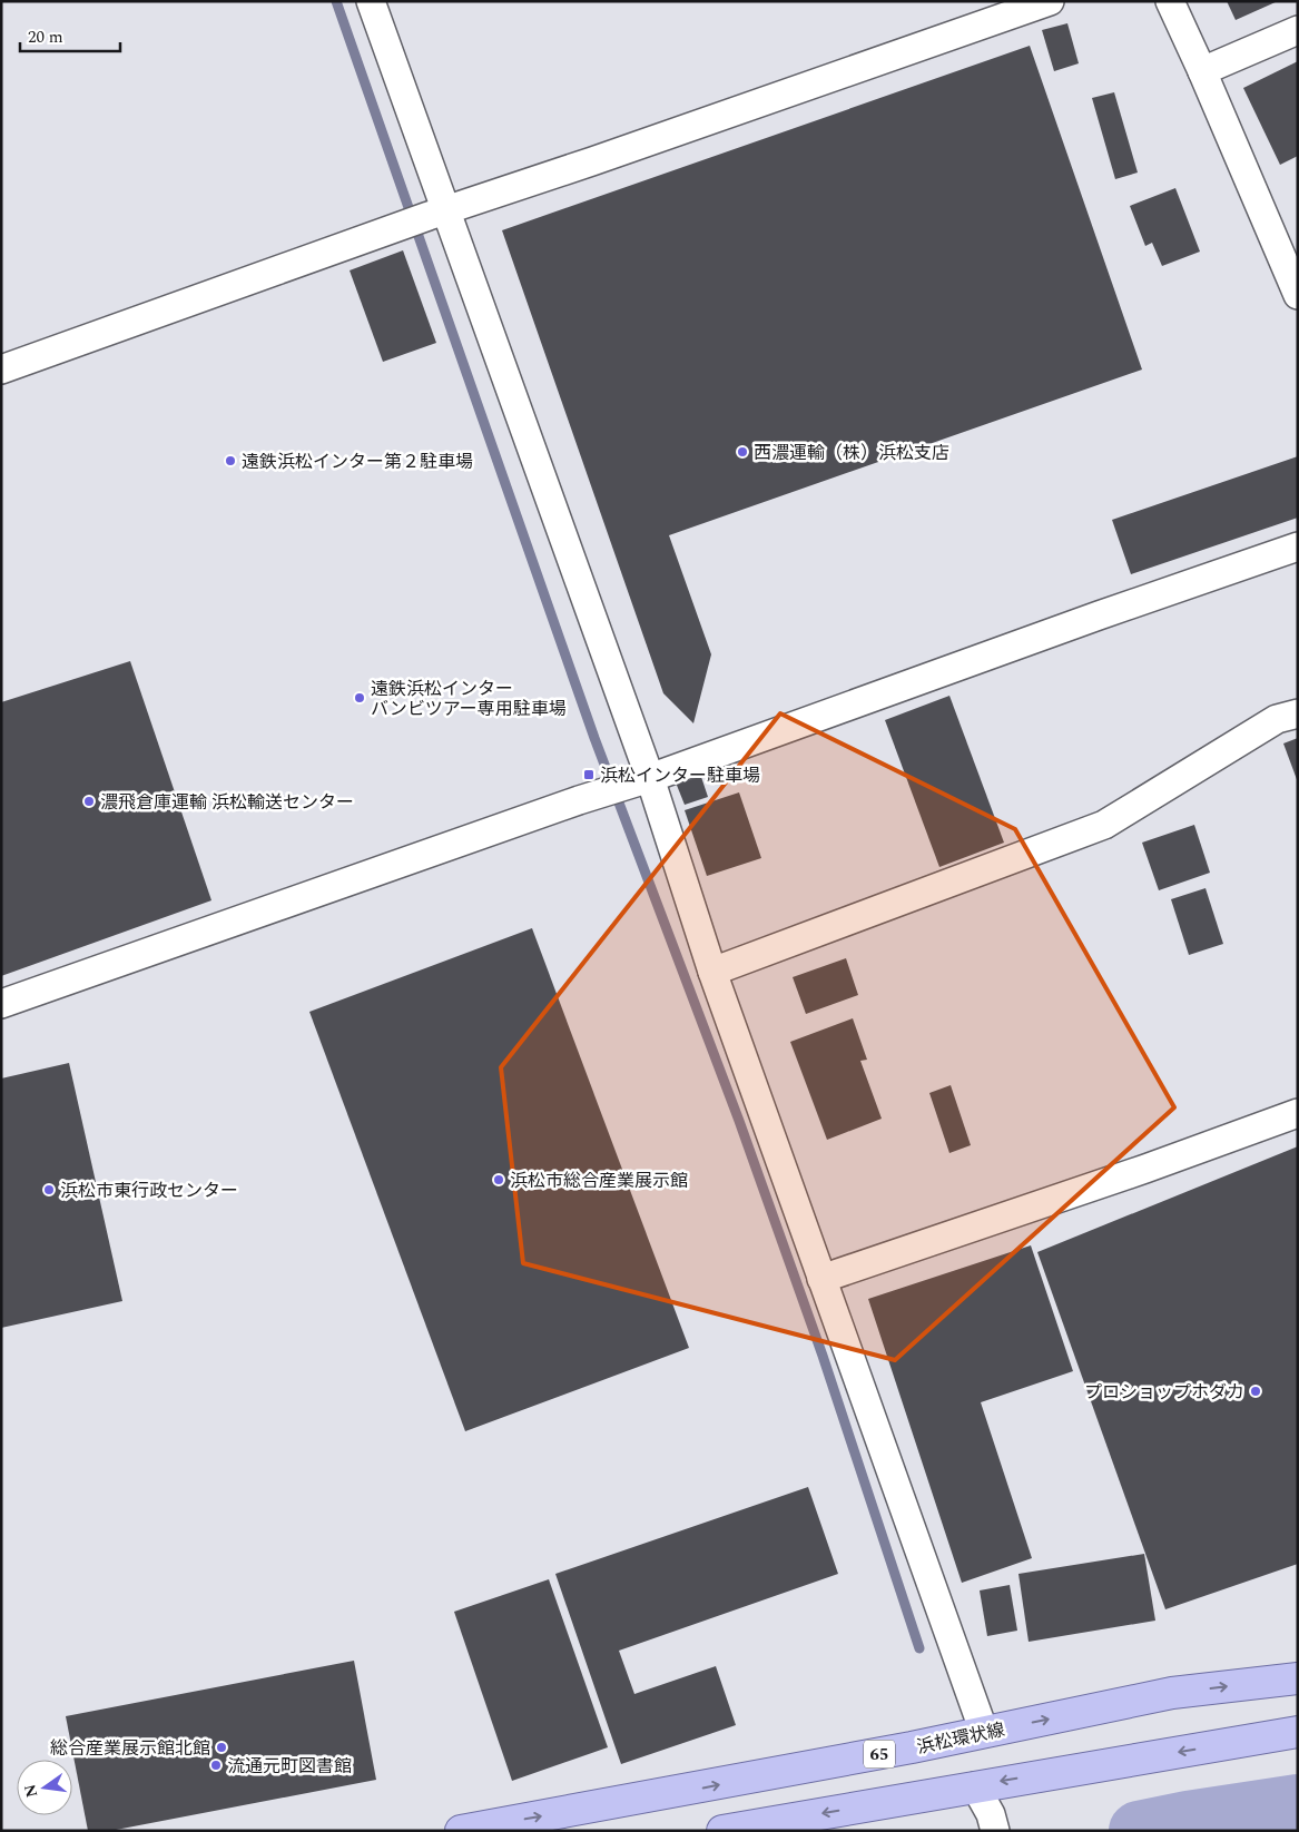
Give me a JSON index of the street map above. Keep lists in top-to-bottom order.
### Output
{
  "streets": {
    "main road": ["浜松環状線", "65"]
  },
  "places": {
    "other": [
      "西濃運輸（株）浜松支店",
      "遠鉄浜松インター第２駐車場",
      "遠鉄浜松インター バンビツアー専用駐車場",
      "濃飛倉庫運輸 浜松輸送センター",
      "浜松市総合産業展示館",
      "浜松市東行政センター",
      "プロショップホダカ",
      "総合産業展示館北館",
      "流通元町図書館"
    ],
    "transit": ["浜松インター駐車場"]
  },
  "scale_bar": "20 m",
  "north": "left"
}
